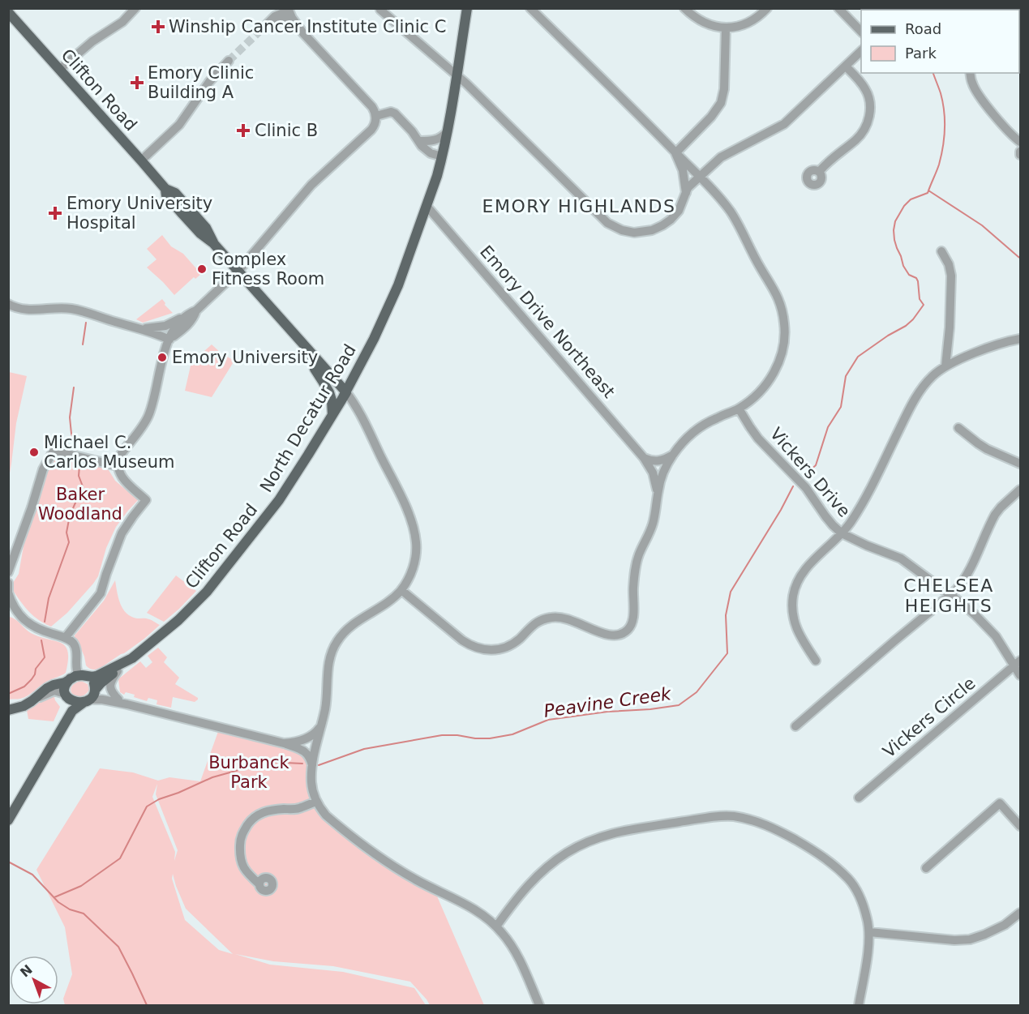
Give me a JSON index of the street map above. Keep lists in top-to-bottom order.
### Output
{
  "streets": {
    "main road": ["Clifton Road", "North Decatur Road"],
    "street": ["Emory Drive Northeast", "Vickers Drive", "Vickers Circle"]
  },
  "crossings": [
    ["Clifton Road", "North Decatur Road"],
    ["Emory Drive Northeast", "North Decatur Road"],
    ["Vickers Drive", "Vickers Circle"]
  ],
  "districts": ["EMORY HIGHLANDS", "CHELSEA HEIGHTS"],
  "water": ["Peavine Creek"],
  "parks": ["Baker Woodland", "Burbanck Park"],
  "places": {
    "health": [
      "Winship Cancer Institute Clinic C",
      "Emory Clinic Building A",
      "Clinic B",
      "Emory University Hospital"
    ],
    "other": ["Complex Fitness Room", "Emory University", "Michael C. Carlos Museum"]
  },
  "legend": ["Road", "Park"],
  "north": "top left"
}
